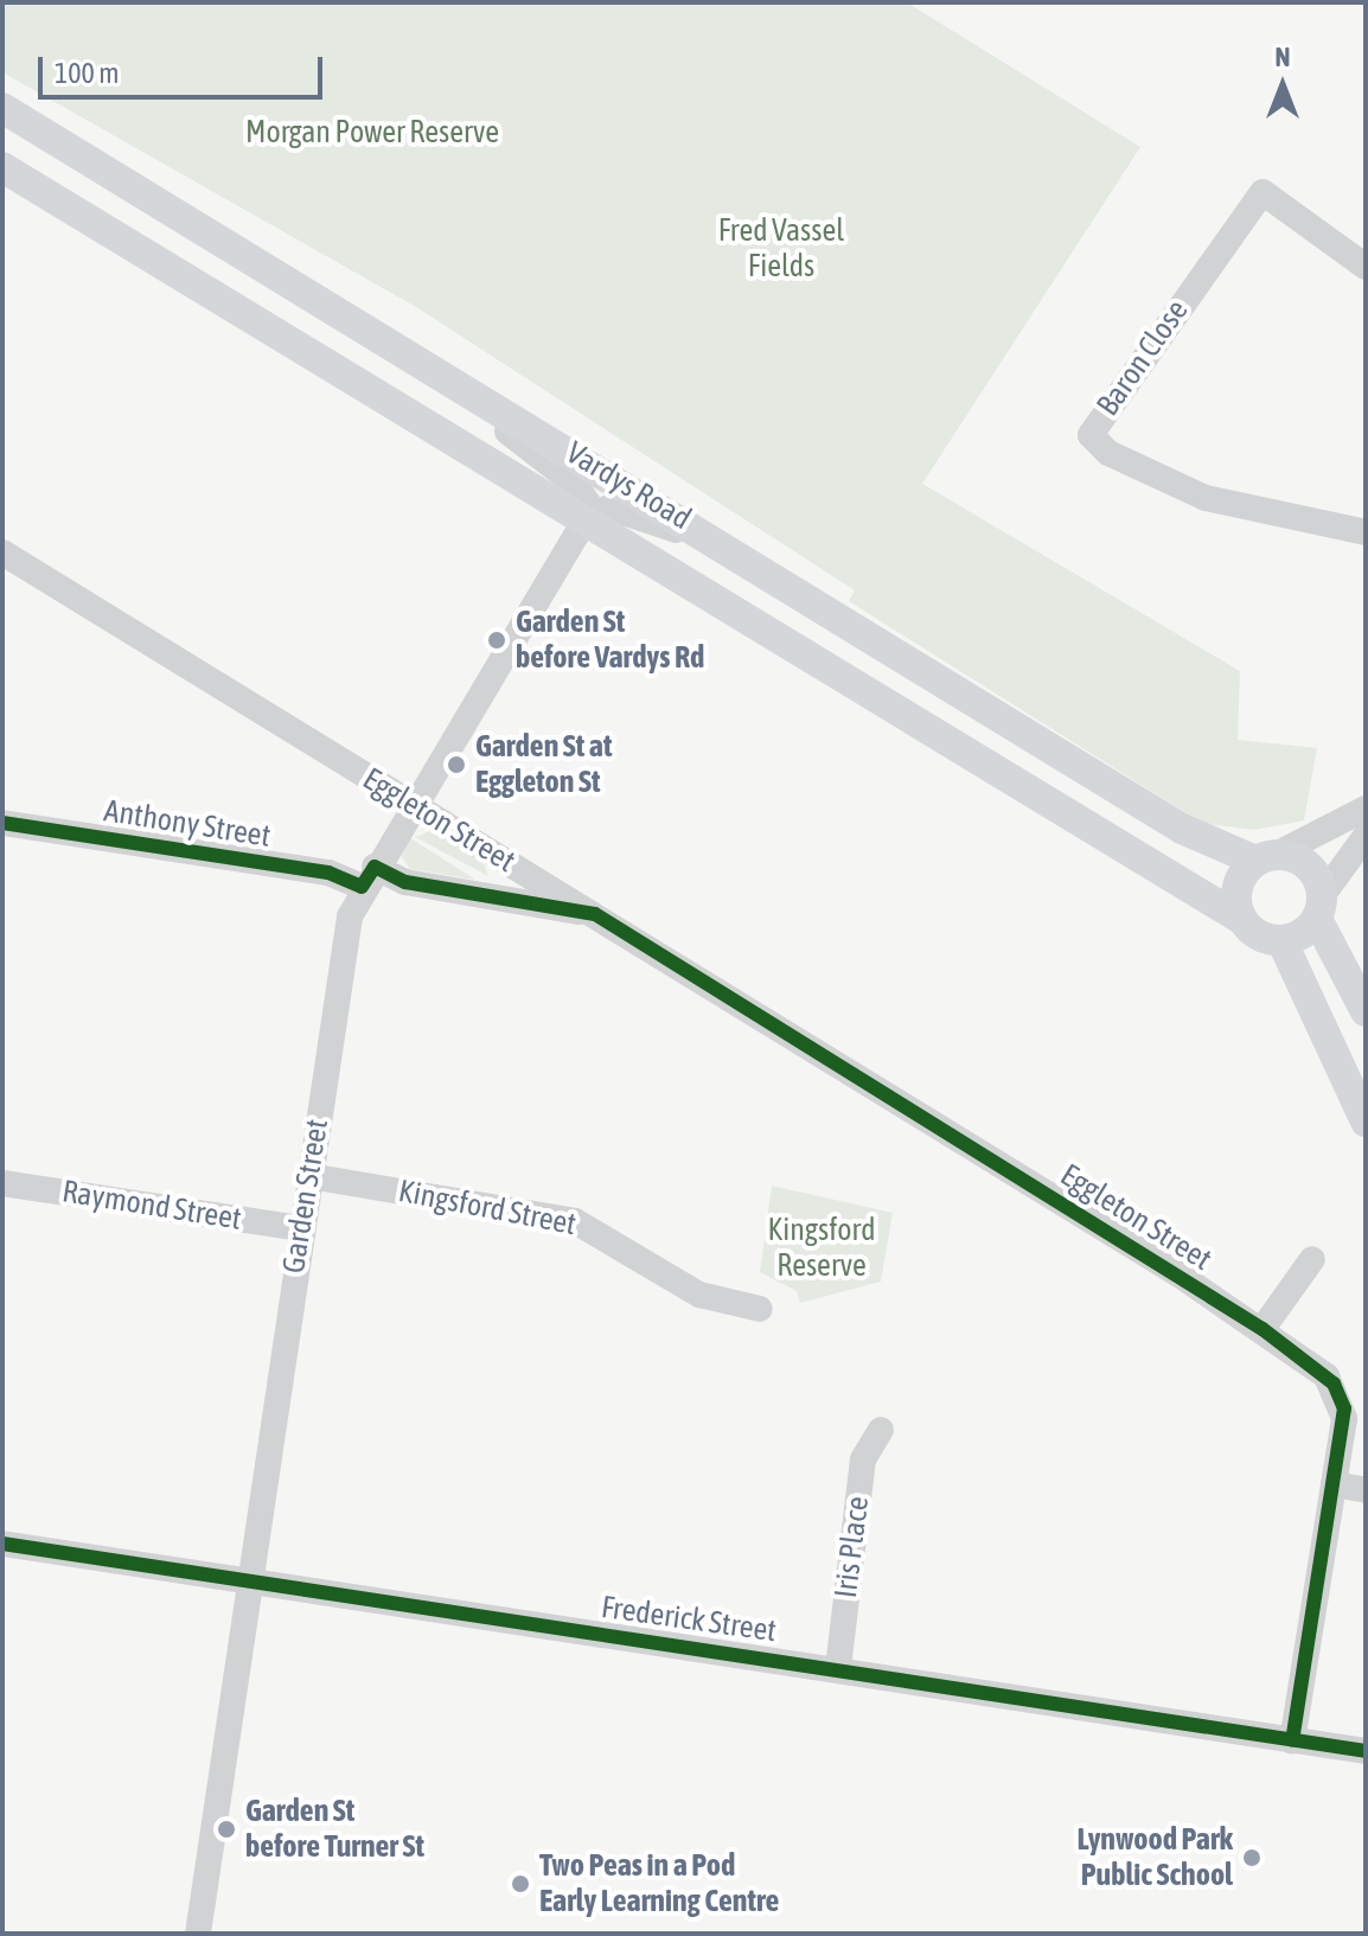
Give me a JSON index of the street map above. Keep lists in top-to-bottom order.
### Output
{
  "streets": {
    "main road": ["Vardys Road"],
    "street": [
      "Baron Close",
      "Eggleton Street",
      "Anthony Street",
      "Garden Street",
      "Raymond Street",
      "Kingsford Street",
      "Iris Place",
      "Frederick Street"
    ]
  },
  "crossings": [
    ["Vardys Road", "Garden Street"],
    ["Eggleton Street", "Anthony Street"],
    ["Eggleton Street", "Garden Street"],
    ["Eggleton Street", "Frederick Street"],
    ["Anthony Street", "Garden Street"],
    ["Garden Street", "Raymond Street"],
    ["Garden Street", "Kingsford Street"],
    ["Garden Street", "Frederick Street"],
    ["Iris Place", "Frederick Street"]
  ],
  "parks": ["Morgan Power Reserve", "Fred Vassel Fields", "Kingsford Reserve"],
  "places": [
    "Garden St before Vardys Rd",
    "Garden St at Eggleton St",
    "Garden St before Turner St",
    "Lynwood Park Public School",
    "Two Peas in a Pod Early Learning Centre"
  ],
  "scale_bar": "100 m",
  "north": "top"
}
